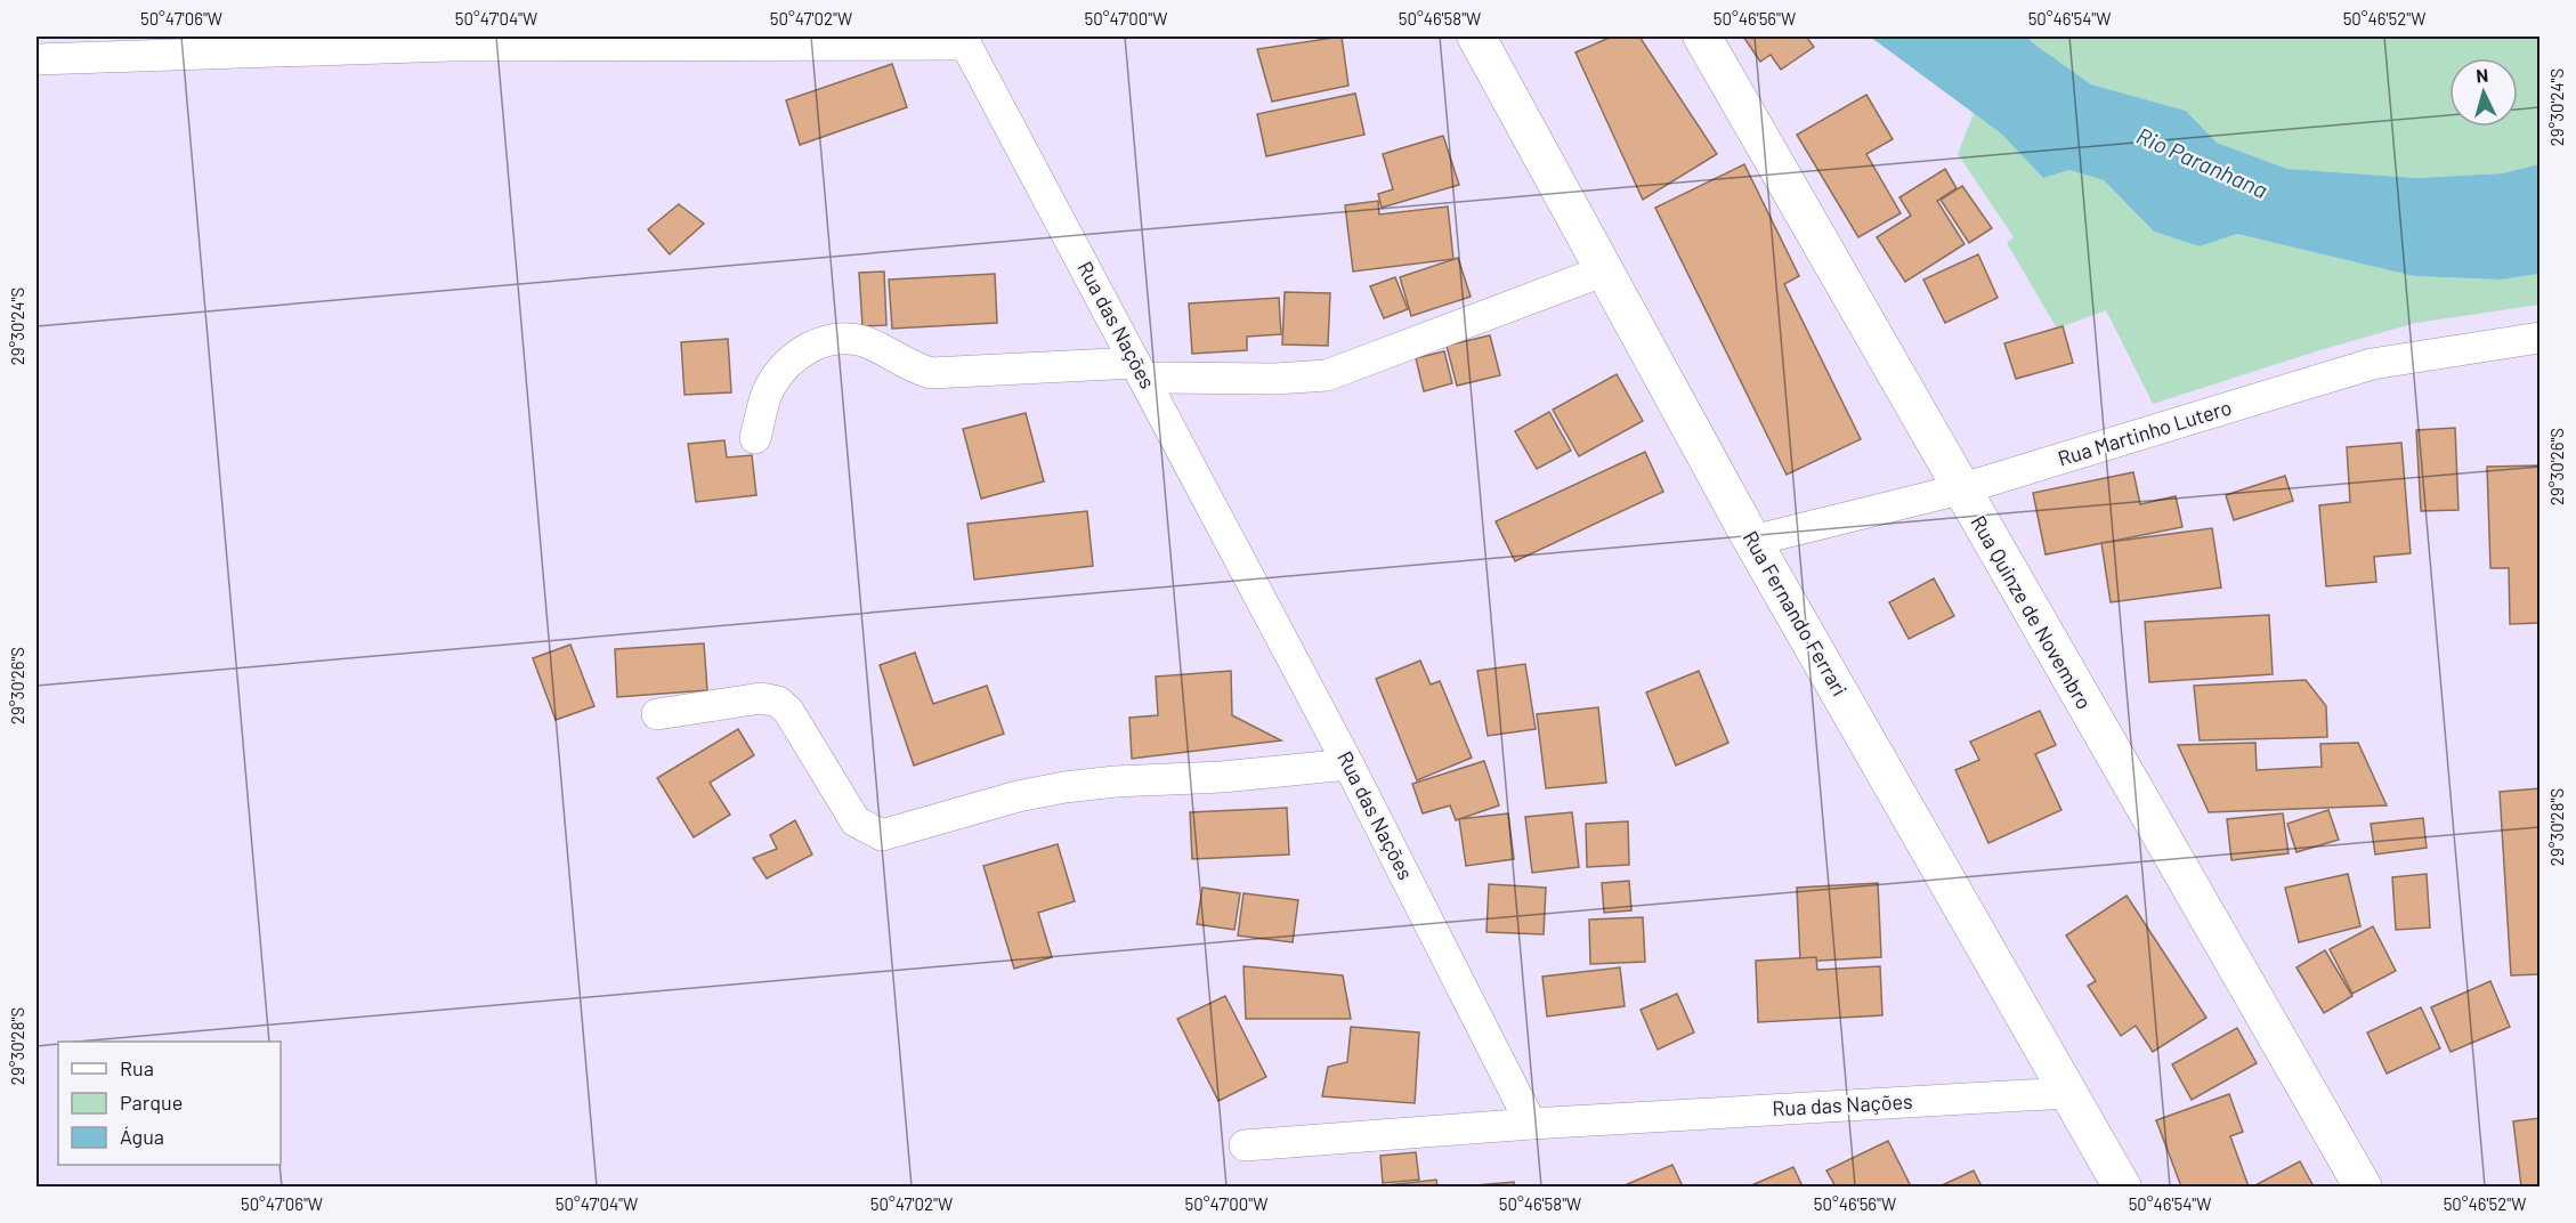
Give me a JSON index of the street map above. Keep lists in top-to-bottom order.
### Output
{
  "streets": {
    "main road": ["Rua Quinze de Novembro", "Rua Fernando Ferrari"],
    "street": ["Rua das Nações", "Rua Martinho Lutero"]
  },
  "crossings": [
    ["Rua das Nações", "Rua Fernando Ferrari"],
    ["Rua Martinho Lutero", "Rua Quinze de Novembro"],
    ["Rua Martinho Lutero", "Rua Fernando Ferrari"]
  ],
  "water": ["Rio Paranhana"],
  "legend": ["Rua", "Parque", "Água"],
  "north": "top",
  "coordinates": [
    "50°47'06\"W",
    "50°47'04\"W",
    "50°47'02\"W",
    "50°47'00\"W",
    "50°46'58\"W",
    "50°46'56\"W",
    "50°46'54\"W",
    "50°46'52\"W",
    "29°30'24\"S",
    "29°30'26\"S",
    "29°30'28\"S"
  ]
}
